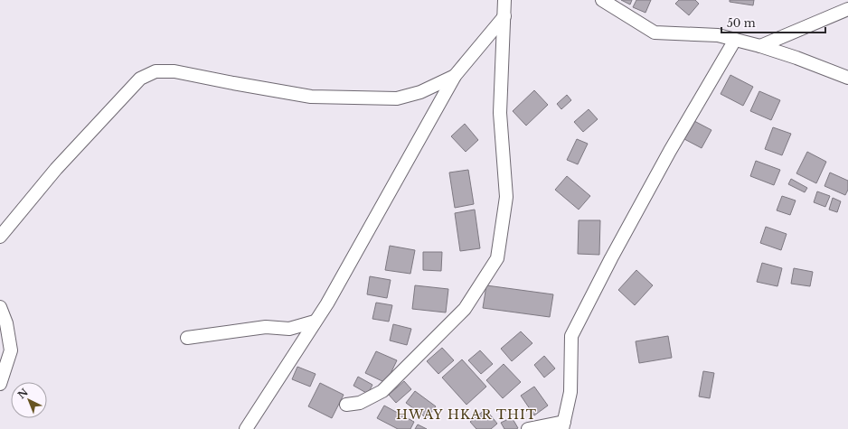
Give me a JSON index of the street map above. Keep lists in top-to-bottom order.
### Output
{
  "districts": ["HWAY HKAR THIT"],
  "scale_bar": "50 m",
  "north": "top left"
}
